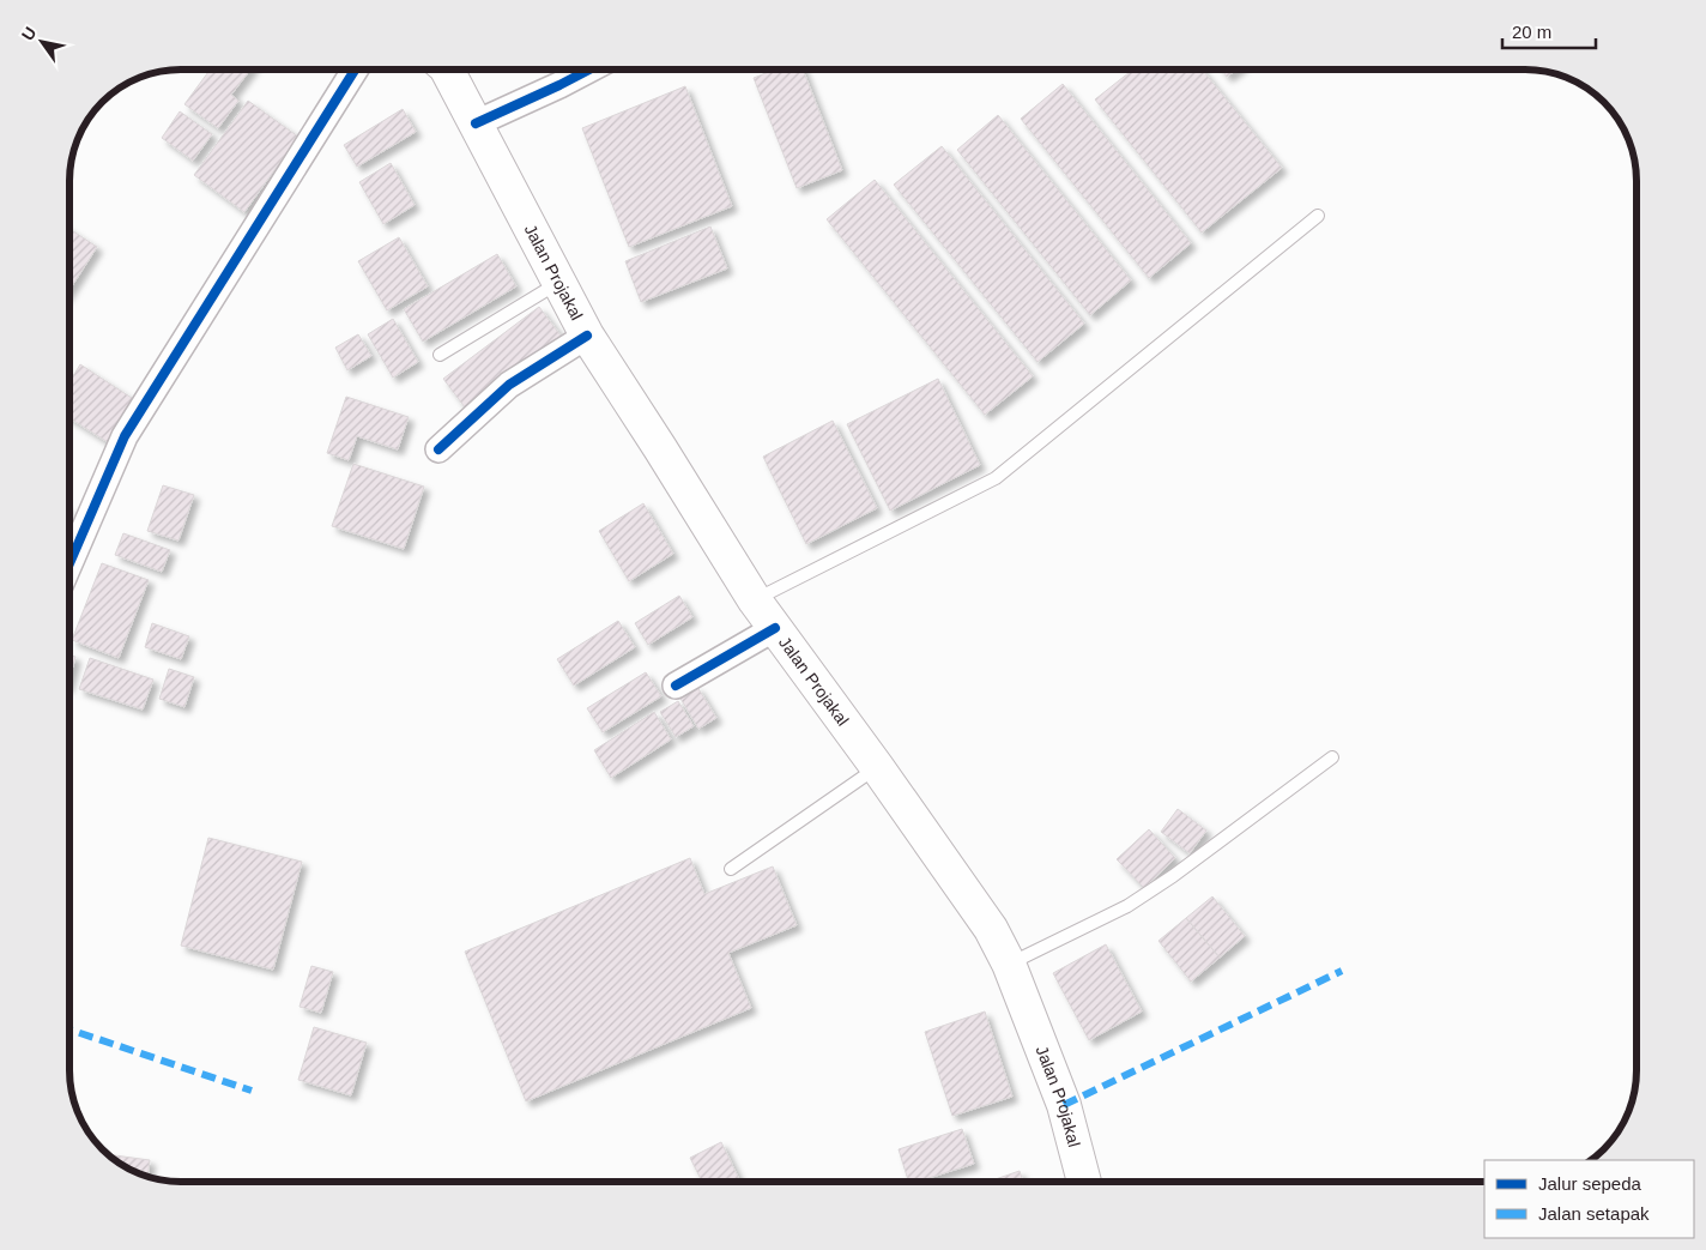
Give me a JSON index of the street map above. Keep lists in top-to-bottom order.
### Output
{
  "streets": {
    "main road": ["Jalan Projakal"]
  },
  "legend": ["Jalur sepeda", "Jalan setapak"],
  "scale_bar": "20 m",
  "north": "top left"
}
